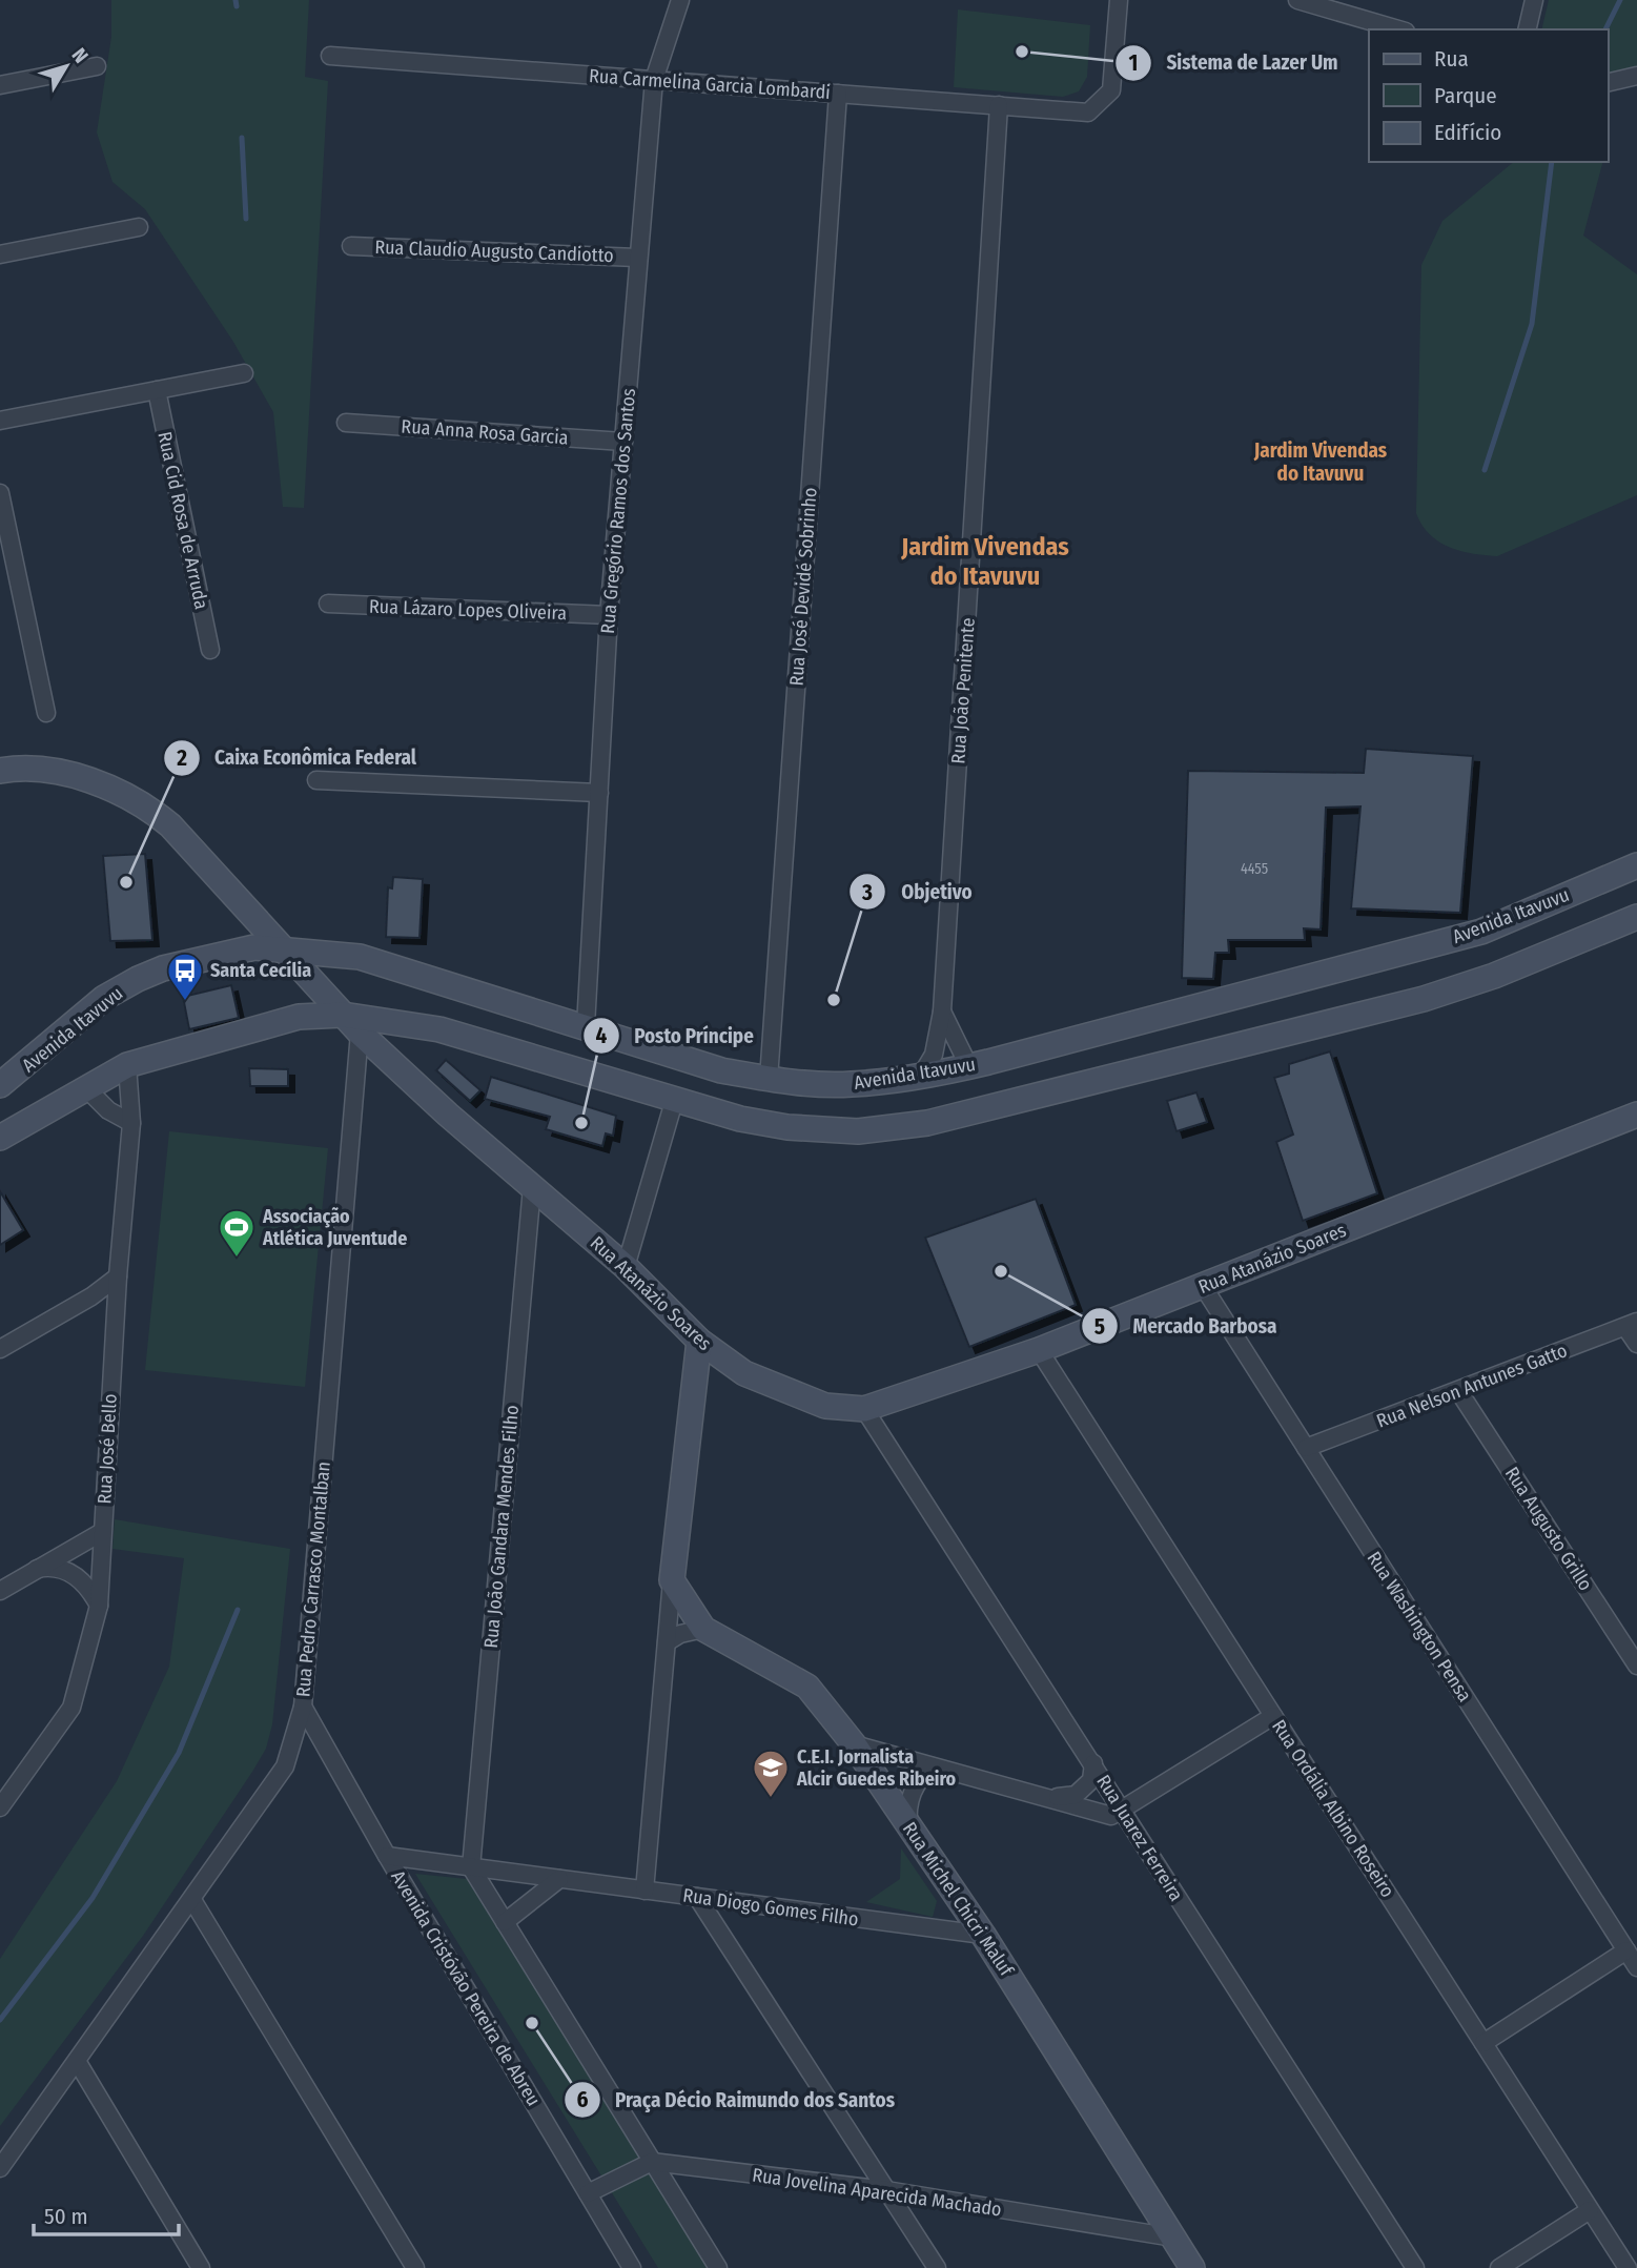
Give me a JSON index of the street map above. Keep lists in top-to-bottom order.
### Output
{
  "streets": {
    "main road": ["Avenida Itavuvu", "Rua Atanázio Soares", "Rua Michel Chicri Maluf"],
    "street": [
      "Rua Carmelina Garcia Lombardi",
      "Rua Claudio Augusto Candiotto",
      "Rua Anna Rosa Garcia",
      "Rua Gregório Ramos dos Santos",
      "Rua Cid Rosa de Arruda",
      "Rua José Devidé Sobrinho",
      "Rua Lázaro Lopes Oliveira",
      "Rua João Penitente",
      "Rua Nelson Antunes Gatto",
      "Rua José Bello",
      "Rua João Gandara Mendes Filho",
      "Rua Augusto Grillo",
      "Rua Pedro Carrasco Montalban",
      "Rua Washington Pensa",
      "Rua Ordália Albino Roseiro",
      "Rua Juarez Ferreira",
      "Rua Diogo Gomes Filho",
      "Avenida Cristóvão Pereira de Abreu",
      "Rua Jovelina Aparecida Machado"
    ]
  },
  "crossings": [
    ["Rua Carmelina Garcia Lombardi", "Rua Gregório Ramos dos Santos"],
    ["Rua Carmelina Garcia Lombardi", "Rua José Devidé Sobrinho"],
    ["Rua Carmelina Garcia Lombardi", "Rua João Penitente"],
    ["Rua Claudio Augusto Candiotto", "Rua Gregório Ramos dos Santos"],
    ["Rua Anna Rosa Garcia", "Rua Gregório Ramos dos Santos"],
    ["Rua Gregório Ramos dos Santos", "Rua Lázaro Lopes Oliveira"],
    ["Rua Gregório Ramos dos Santos", "Avenida Itavuvu"],
    ["Rua José Devidé Sobrinho", "Avenida Itavuvu"],
    ["Rua João Penitente", "Avenida Itavuvu"],
    ["Avenida Itavuvu", "Rua Atanázio Soares"],
    ["Rua Atanázio Soares", "Rua João Gandara Mendes Filho"],
    ["Rua Atanázio Soares", "Rua Pedro Carrasco Montalban"],
    ["Rua Atanázio Soares", "Rua Washington Pensa"],
    ["Rua Atanázio Soares", "Rua Ordália Albino Roseiro"],
    ["Rua Atanázio Soares", "Rua Juarez Ferreira"],
    ["Rua Nelson Antunes Gatto", "Rua Augusto Grillo"],
    ["Rua Nelson Antunes Gatto", "Rua Washington Pensa"],
    ["Rua João Gandara Mendes Filho", "Rua Diogo Gomes Filho"],
    ["Rua Pedro Carrasco Montalban", "Avenida Cristóvão Pereira de Abreu"],
    ["Rua Michel Chicri Maluf", "Rua Diogo Gomes Filho"],
    ["Rua Michel Chicri Maluf", "Rua Jovelina Aparecida Machado"],
    ["Rua Diogo Gomes Filho", "Avenida Cristóvão Pereira de Abreu"]
  ],
  "districts": ["Jardim Vivendas do Itavuvu", "Jardim Vivendas do Itavuvu"],
  "places": {
    "other": [
      "Sistema de Lazer Um",
      "Caixa Econômica Federal",
      "Objetivo",
      "Posto Príncipe",
      "Mercado Barbosa",
      "Praça Décio Raimundo dos Santos"
    ],
    "bus stop": ["Santa Cecília"],
    "sports": ["Associação Atlética Juventude"],
    "school or university": ["C.E.I. Jornalista Alcir Guedes Ribeiro"]
  },
  "house_numbers": ["4455"],
  "legend": ["Rua", "Parque", "Edifício"],
  "scale_bar": "50 m",
  "north": "top right"
}
